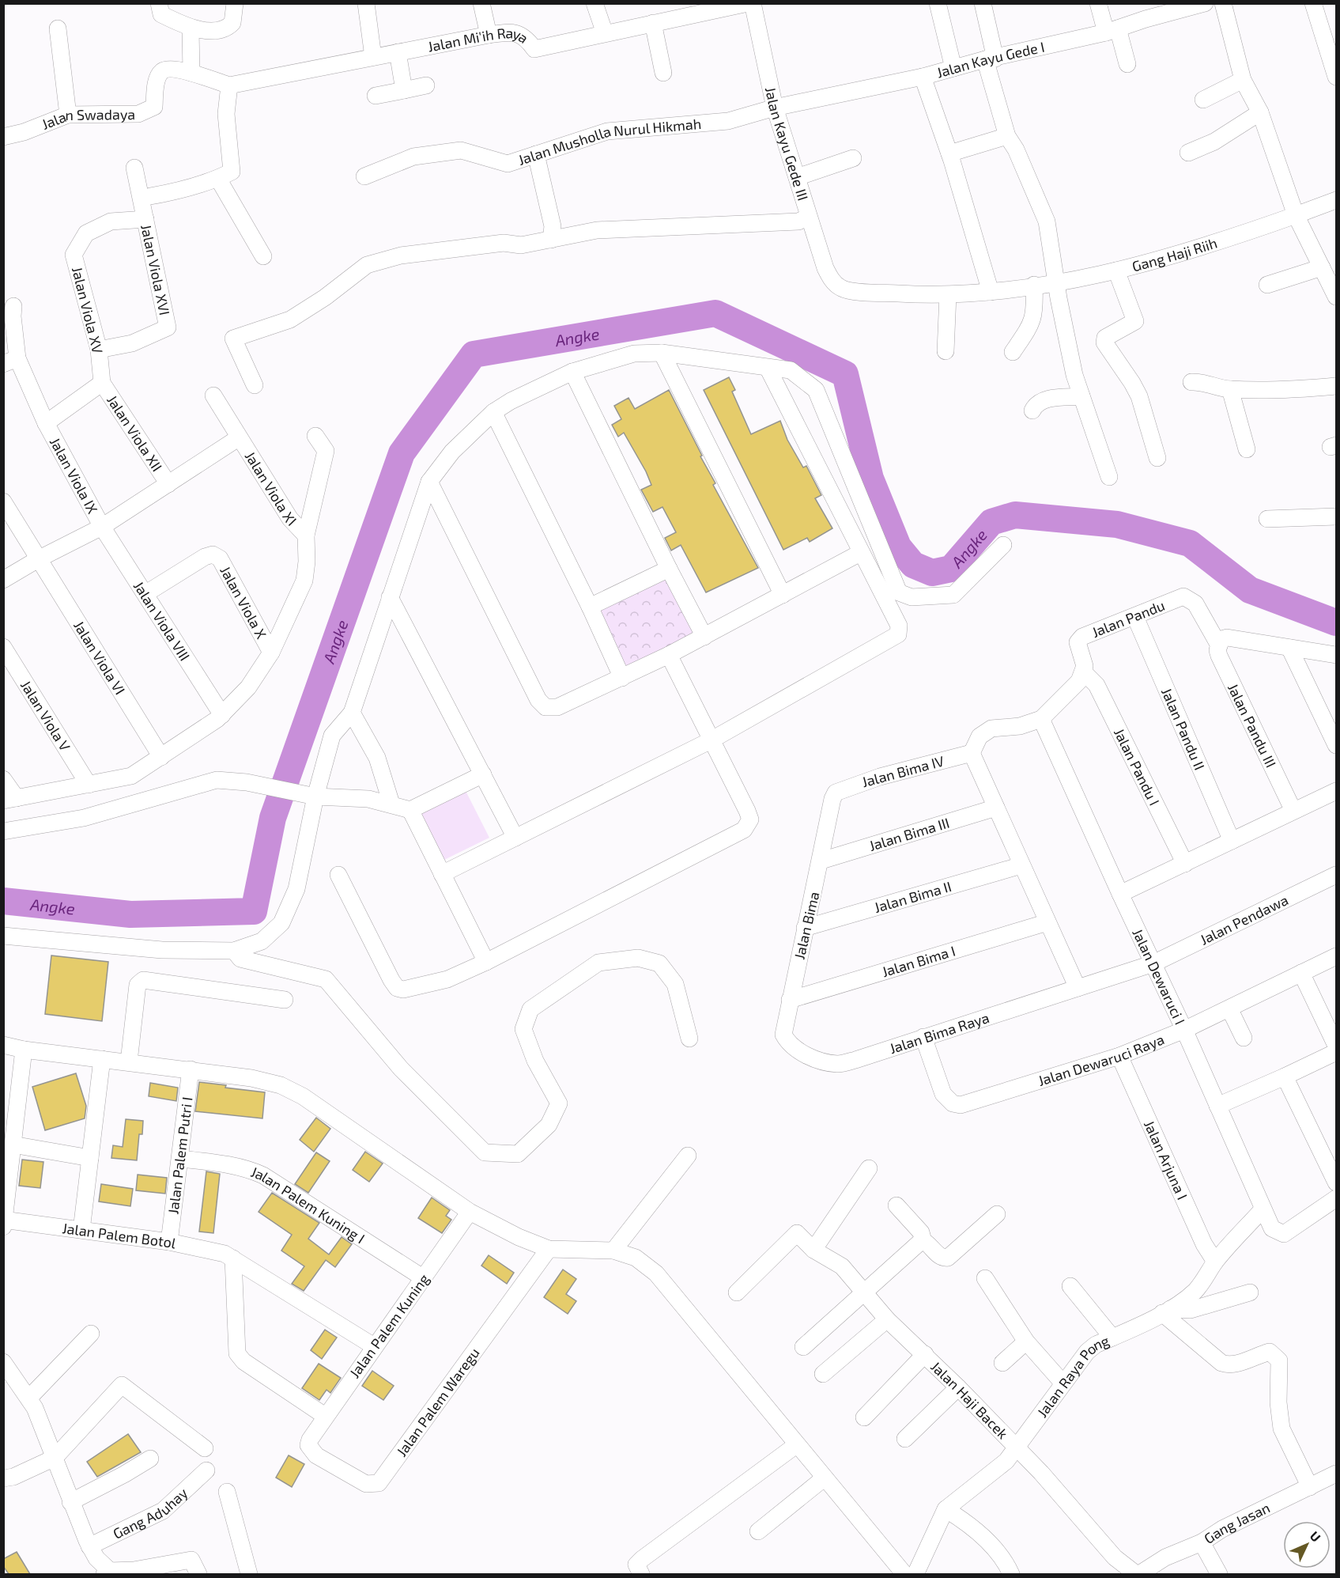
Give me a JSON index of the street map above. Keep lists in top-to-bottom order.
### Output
{
  "streets": {
    "street": [
      "Jalan Mi'ih Raya",
      "Jalan Kayu Gede I",
      "Jalan Swadaya",
      "Jalan Musholla Nurul Hikmah",
      "Jalan Kayu Gede III",
      "Gang Haji Riih",
      "Jalan Viola XVI",
      "Jalan Viola XV",
      "Jalan Viola XII",
      "Jalan Viola IX",
      "Jalan Viola XI",
      "Jalan Viola X",
      "Jalan Pandu",
      "Jalan Viola VIII",
      "Jalan Viola VI",
      "Jalan Viola V",
      "Jalan Pandu III",
      "Jalan Pandu II",
      "Jalan Pandu I",
      "Jalan Bima IV",
      "Jalan Bima III",
      "Jalan Bima II",
      "Jalan Pendawa",
      "Jalan Bima",
      "Jalan Bima I",
      "Jalan Dewaruci I",
      "Jalan Bima Raya",
      "Jalan Dewaruci Raya",
      "Jalan Palem Putri I",
      "Jalan Arjuna I",
      "Jalan Palem Kuning I",
      "Jalan Palem Botol",
      "Jalan Palem Kuning",
      "Jalan Raya Pong",
      "Jalan Haji Bacek",
      "Jalan Palem Waregu",
      "Gang Aduhay",
      "Gang Jasan"
    ]
  },
  "crossings": [
    ["Jalan Mi'ih Raya", "Jalan Swadaya"],
    ["Jalan Kayu Gede I", "Jalan Musholla Nurul Hikmah"],
    ["Jalan Kayu Gede I", "Jalan Kayu Gede III"],
    ["Jalan Musholla Nurul Hikmah", "Jalan Kayu Gede III"],
    ["Jalan Kayu Gede III", "Gang Haji Riih"],
    ["Jalan Viola XVI", "Jalan Viola XV"],
    ["Jalan Viola XV", "Jalan Viola XII"],
    ["Jalan Viola IX", "Jalan Viola VIII"],
    ["Jalan Viola X", "Jalan Viola VIII"],
    ["Jalan Pandu", "Jalan Pandu III"],
    ["Jalan Pandu", "Jalan Pandu II"],
    ["Jalan Pandu", "Jalan Pandu I"],
    ["Jalan Bima IV", "Jalan Bima"],
    ["Jalan Bima III", "Jalan Bima"],
    ["Jalan Bima II", "Jalan Bima"],
    ["Jalan Pendawa", "Jalan Dewaruci I"],
    ["Jalan Pendawa", "Jalan Bima Raya"],
    ["Jalan Bima", "Jalan Bima I"],
    ["Jalan Bima", "Jalan Bima Raya"],
    ["Jalan Dewaruci I", "Jalan Bima Raya"],
    ["Jalan Dewaruci I", "Jalan Dewaruci Raya"],
    ["Jalan Dewaruci I", "Jalan Raya Pong"],
    ["Jalan Bima Raya", "Jalan Dewaruci Raya"],
    ["Jalan Dewaruci Raya", "Jalan Arjuna I"],
    ["Jalan Palem Putri I", "Jalan Palem Kuning I"],
    ["Jalan Palem Putri I", "Jalan Palem Botol"],
    ["Jalan Arjuna I", "Jalan Raya Pong"],
    ["Jalan Palem Kuning I", "Jalan Palem Kuning"],
    ["Jalan Palem Botol", "Jalan Palem Kuning"],
    ["Jalan Palem Kuning", "Jalan Palem Waregu"],
    ["Jalan Raya Pong", "Jalan Haji Bacek"]
  ],
  "water": ["Angke"],
  "north": "top right"
}
